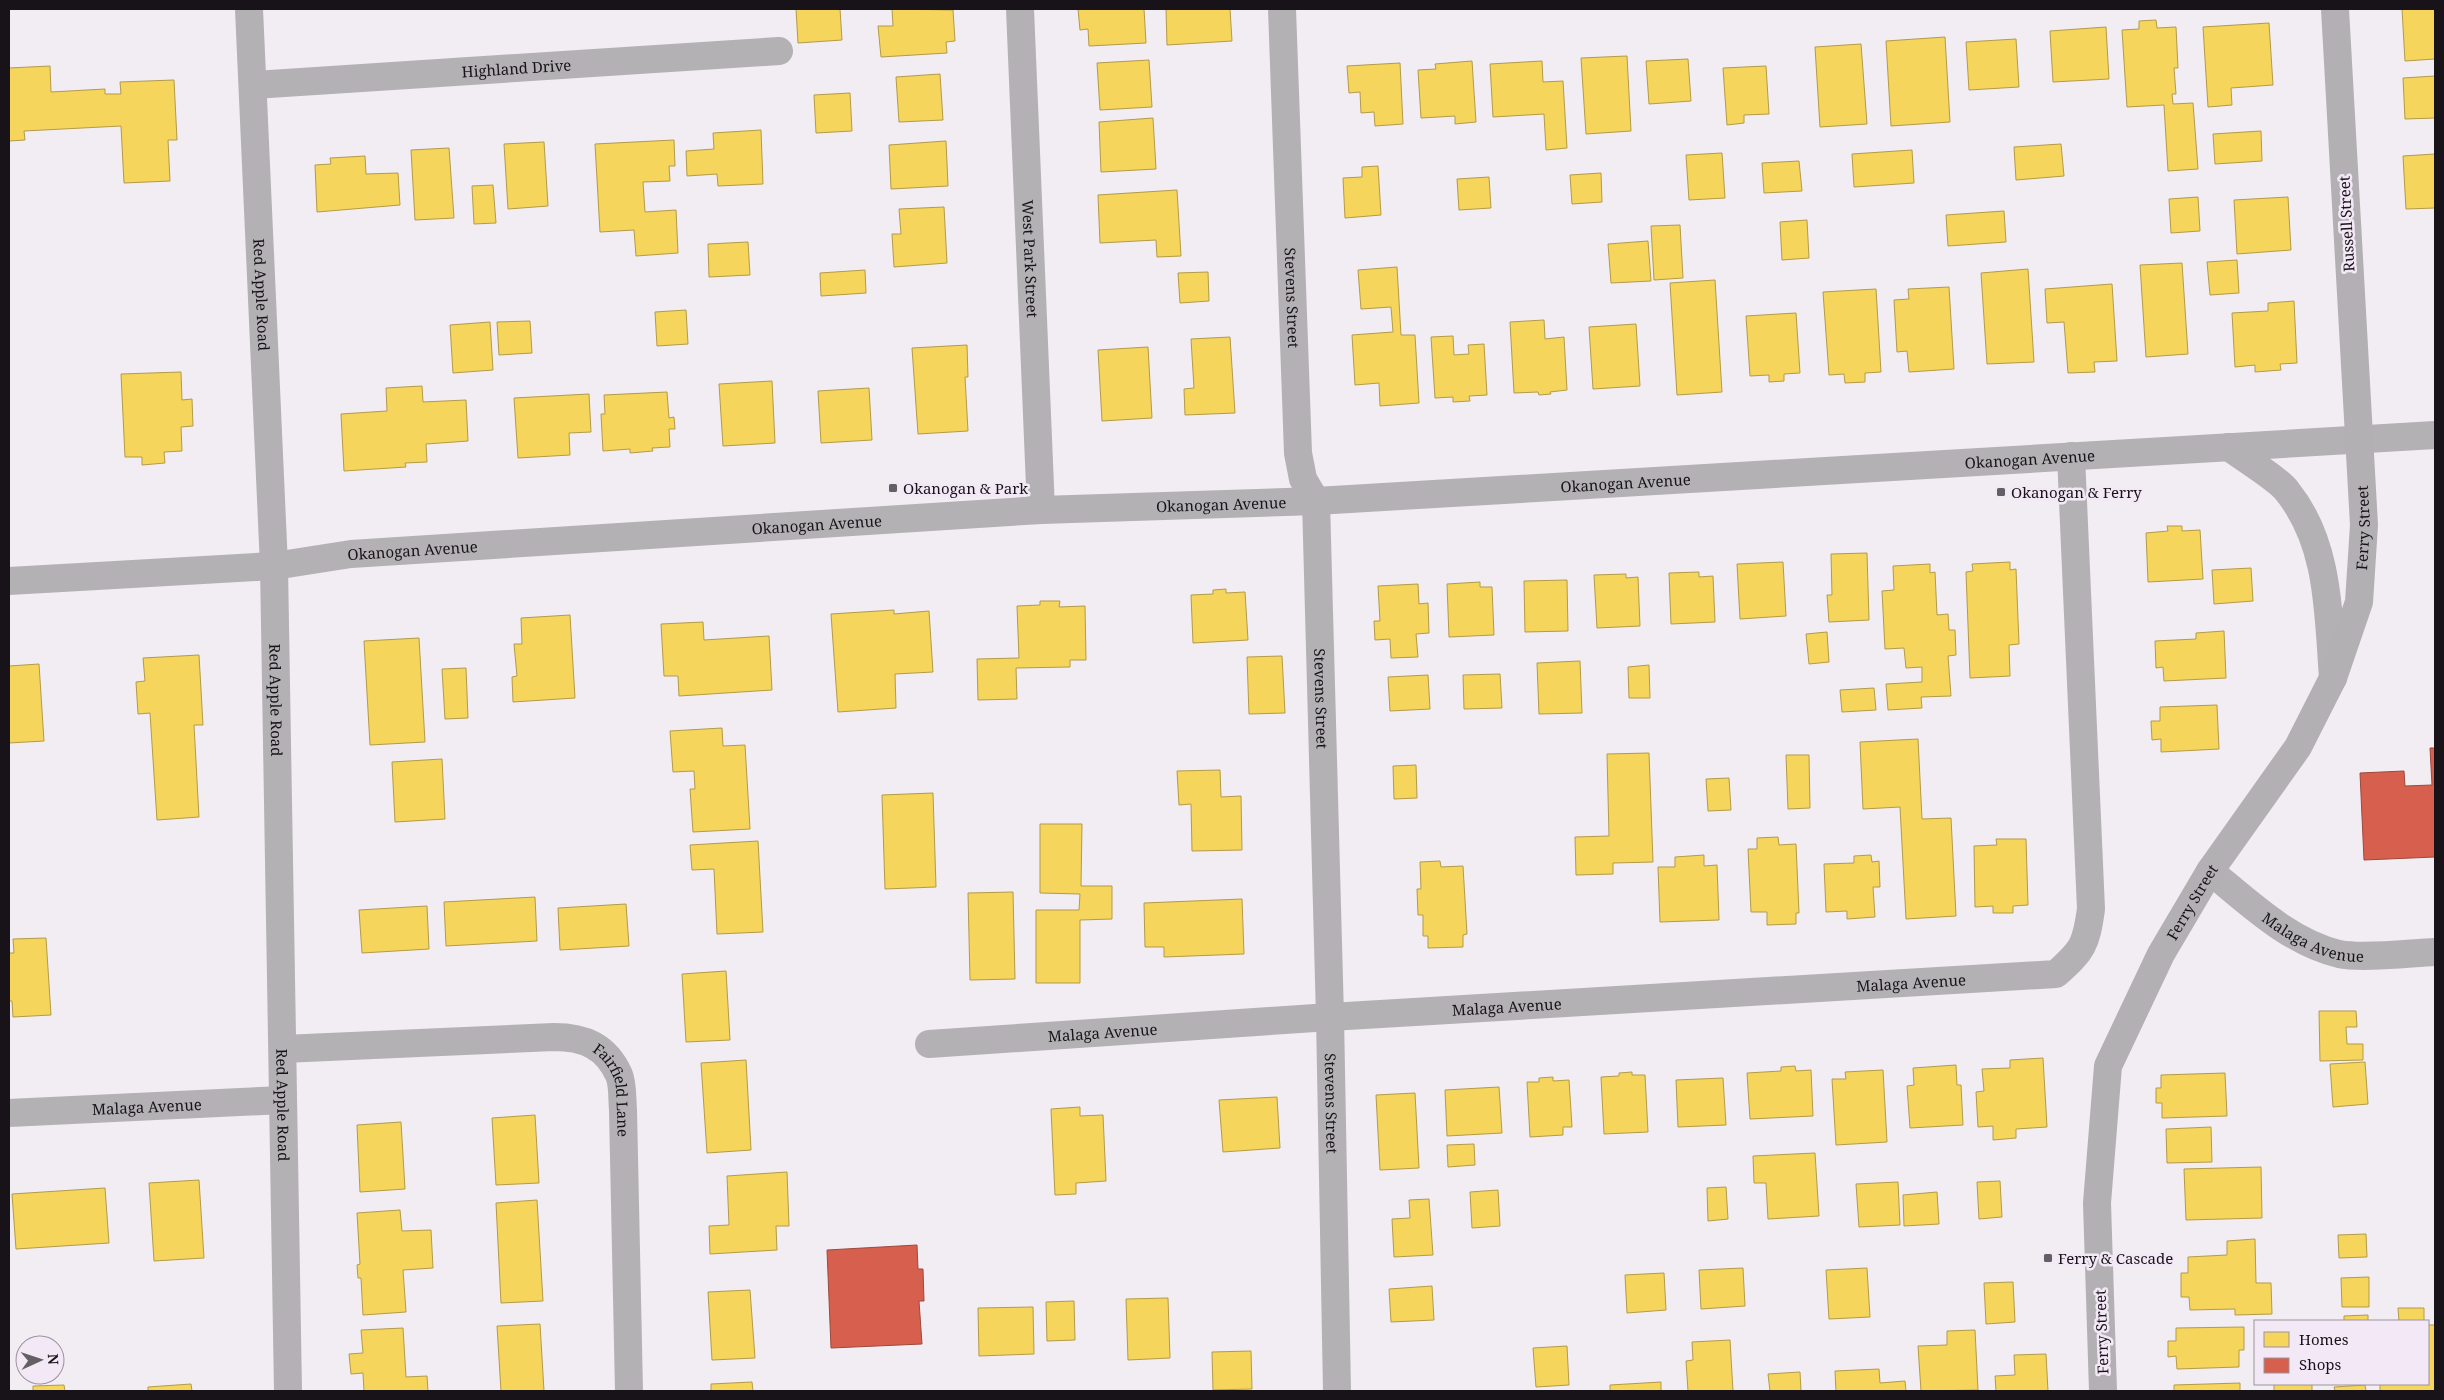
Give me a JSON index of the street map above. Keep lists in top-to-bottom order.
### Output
{
  "streets": {
    "main road": ["Russell Street", "Ferry Street"],
    "street": [
      "Highland Drive",
      "West Park Street",
      "Red Apple Road",
      "Stevens Street",
      "Okanogan Avenue",
      "Malaga Avenue",
      "Fairfield Lane"
    ]
  },
  "crossings": [
    ["Highland Drive", "Red Apple Road"],
    ["Russell Street", "Okanogan Avenue"],
    ["Russell Street", "Ferry Street"],
    ["West Park Street", "Okanogan Avenue"],
    ["Red Apple Road", "Okanogan Avenue"],
    ["Red Apple Road", "Malaga Avenue"],
    ["Red Apple Road", "Fairfield Lane"],
    ["Stevens Street", "Okanogan Avenue"],
    ["Stevens Street", "Malaga Avenue"],
    ["Okanogan Avenue", "Ferry Street"],
    ["Okanogan Avenue", "Malaga Avenue"],
    ["Ferry Street", "Malaga Avenue"]
  ],
  "places": {
    "transit": ["Okanogan & Park", "Okanogan & Ferry", "Ferry & Cascade"]
  },
  "legend": ["Homes", "Shops"],
  "north": "right"
}
